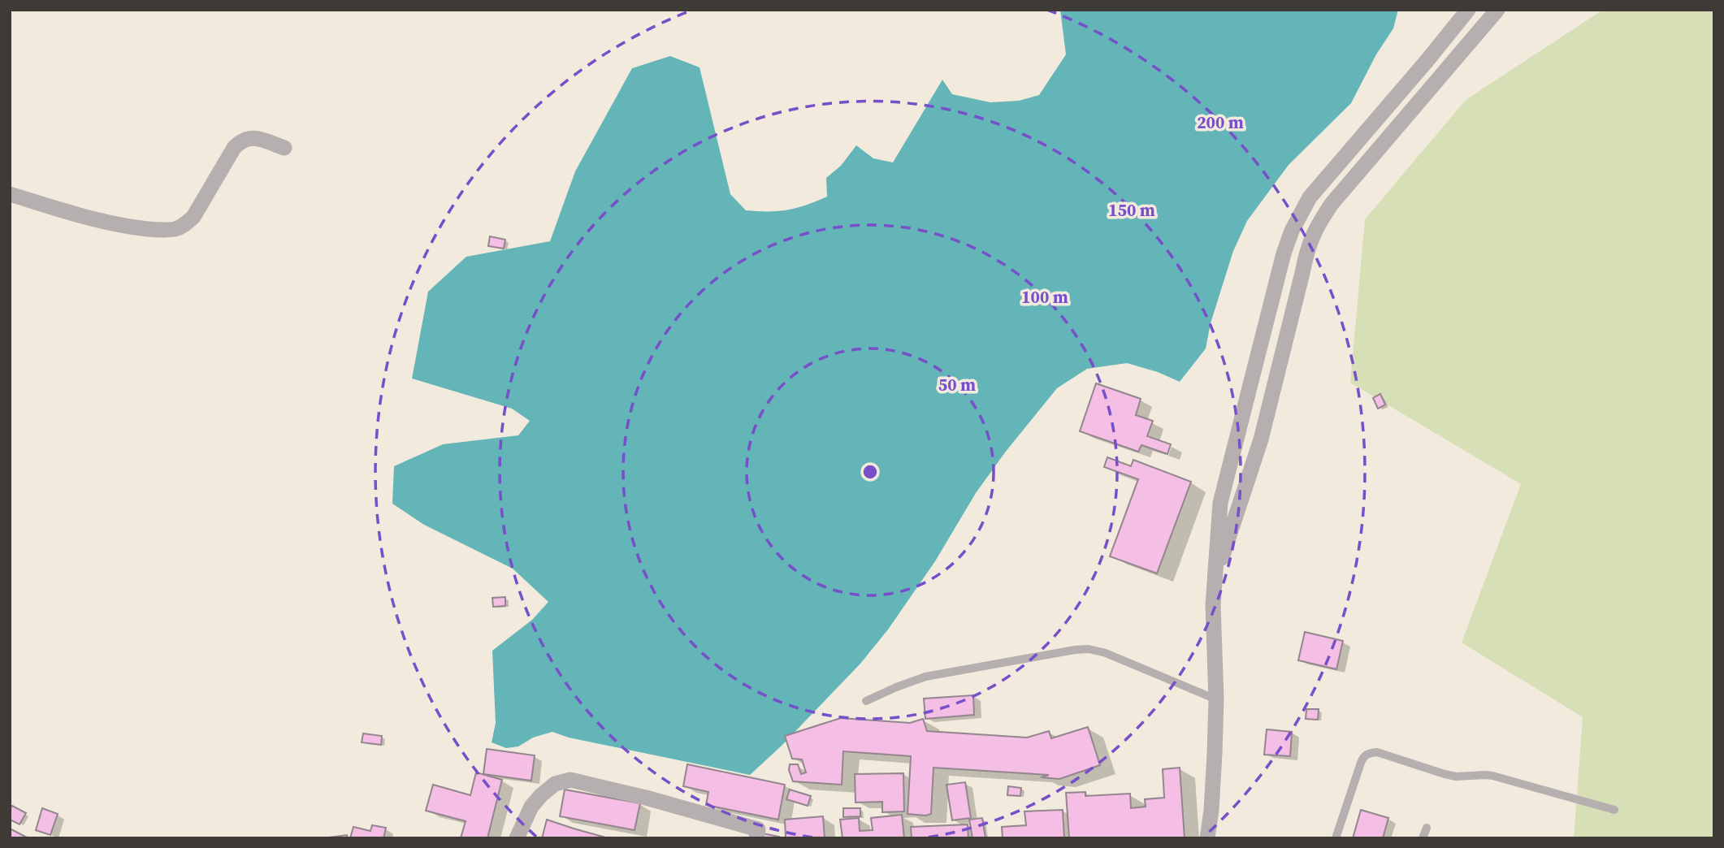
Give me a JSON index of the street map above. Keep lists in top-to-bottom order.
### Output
{
  "rings": [
    "200 m",
    "150 m",
    "100 m",
    "50 m"
  ]
}
